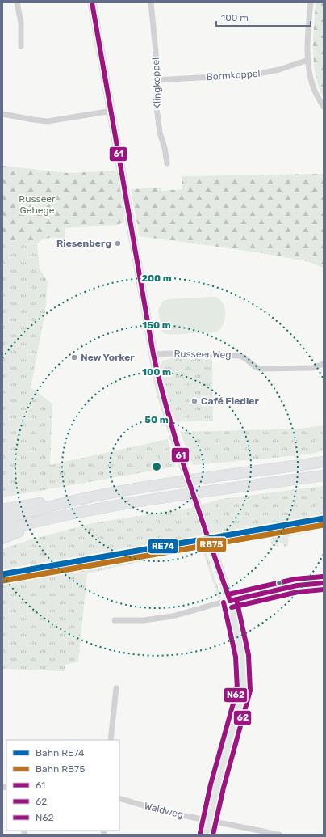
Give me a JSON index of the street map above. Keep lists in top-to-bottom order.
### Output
{
  "streets": {
    "street": [
      "Bormkoppel",
      "Klingkoppel",
      "Russeer Weg",
      "Waldweg"
    ]
  },
  "crossings": [
    ["Bormkoppel", "Klingkoppel"]
  ],
  "parks": ["Russeer Gehege"],
  "places": ["Riesenberg", "New Yorker", "Café Fiedler"],
  "lines": [
    "transit line 61",
    "rail line RE74",
    "rail line RB75",
    "transit line N62",
    "transit line 62"
  ],
  "legend": [
    "Bahn RE74",
    "Bahn RB75",
    "61",
    "62",
    "N62"
  ],
  "scale_bar": "100 m",
  "rings": [
    "200 m",
    "150 m",
    "100 m",
    "50 m"
  ]
}
